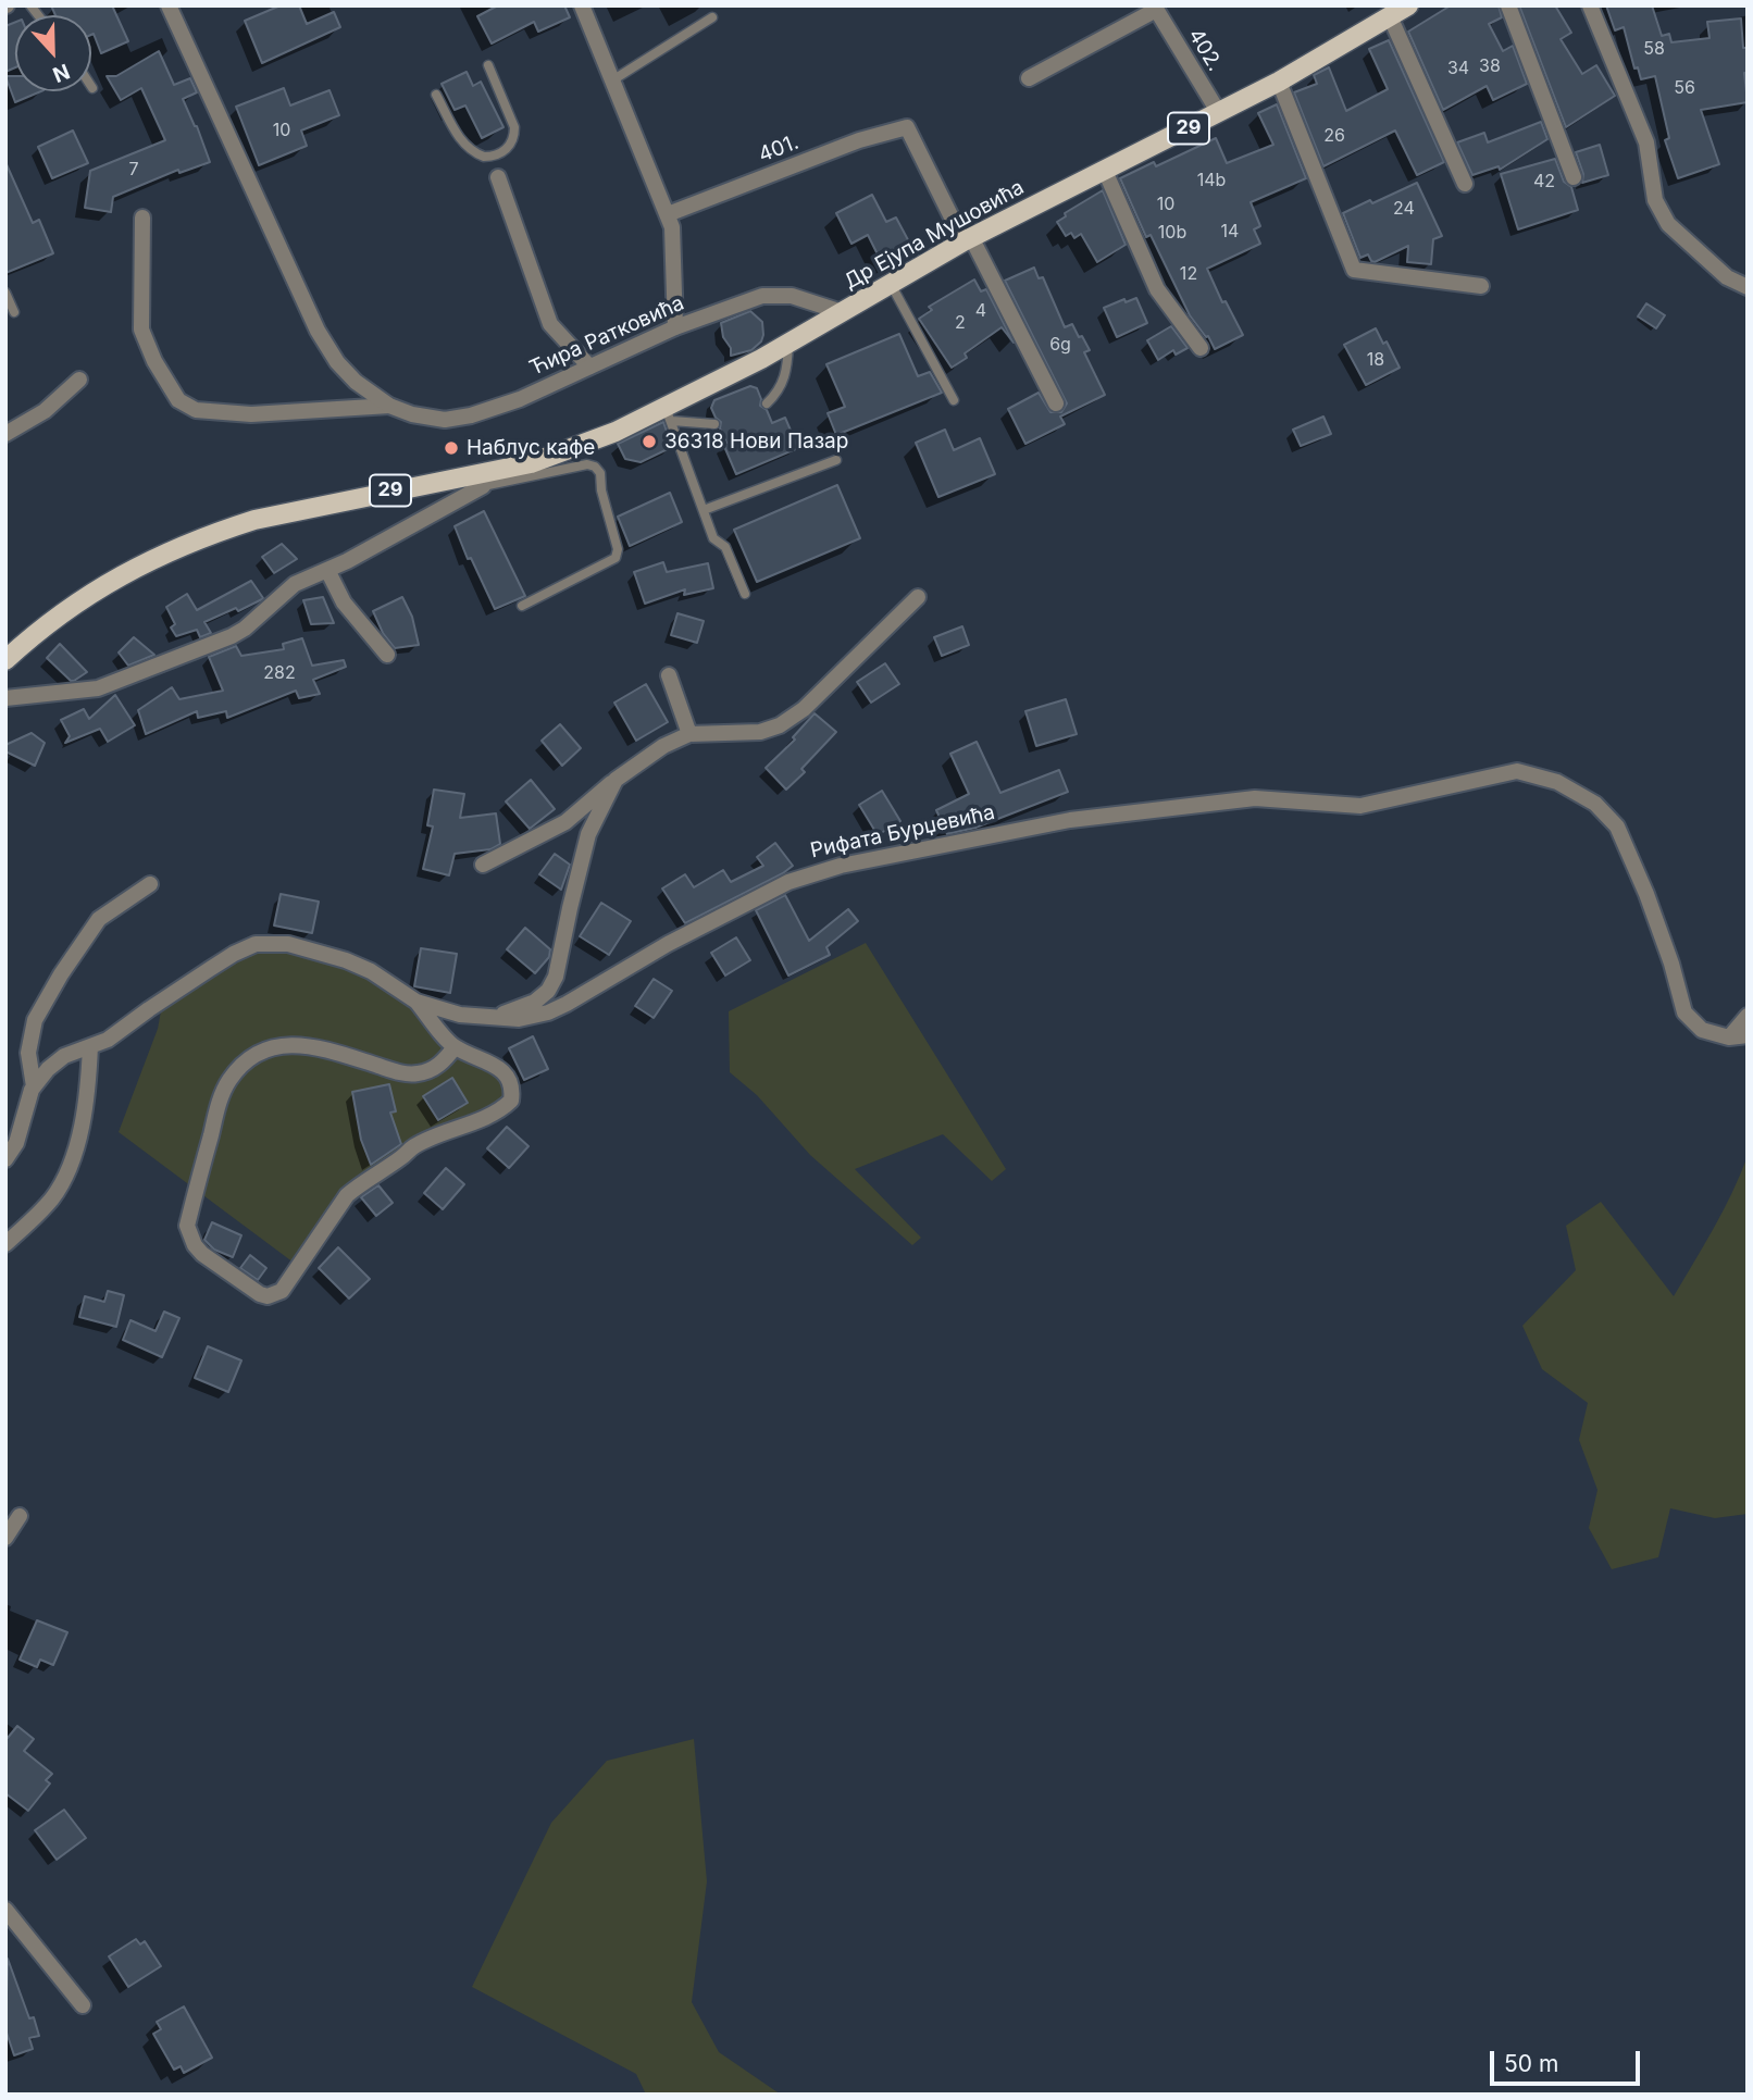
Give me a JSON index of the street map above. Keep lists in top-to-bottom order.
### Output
{
  "streets": {
    "main road": ["29", "Др Ејупа Мушовића"],
    "street": [
      "402.",
      "401.",
      "Ћира Ратковића",
      "Рифата Бурџевића"
    ]
  },
  "crossings": [
    ["402.", "Др Ејупа Мушовића"],
    ["29", "Др Ејупа Мушовића"],
    ["401.", "Др Ејупа Мушовића"],
    ["Др Ејупа Мушовића", "Ћира Ратковића"]
  ],
  "places": ["36318 Нови Пазар", "Наблус кафе"],
  "house_numbers": [
    "58",
    "38",
    "34",
    "56",
    "10",
    "26",
    "7",
    "14b",
    "42",
    "10",
    "24",
    "14",
    "10b",
    "12",
    "4",
    "2",
    "6g",
    "18",
    "282"
  ],
  "scale_bar": "50 m",
  "north": "bottom"
}
